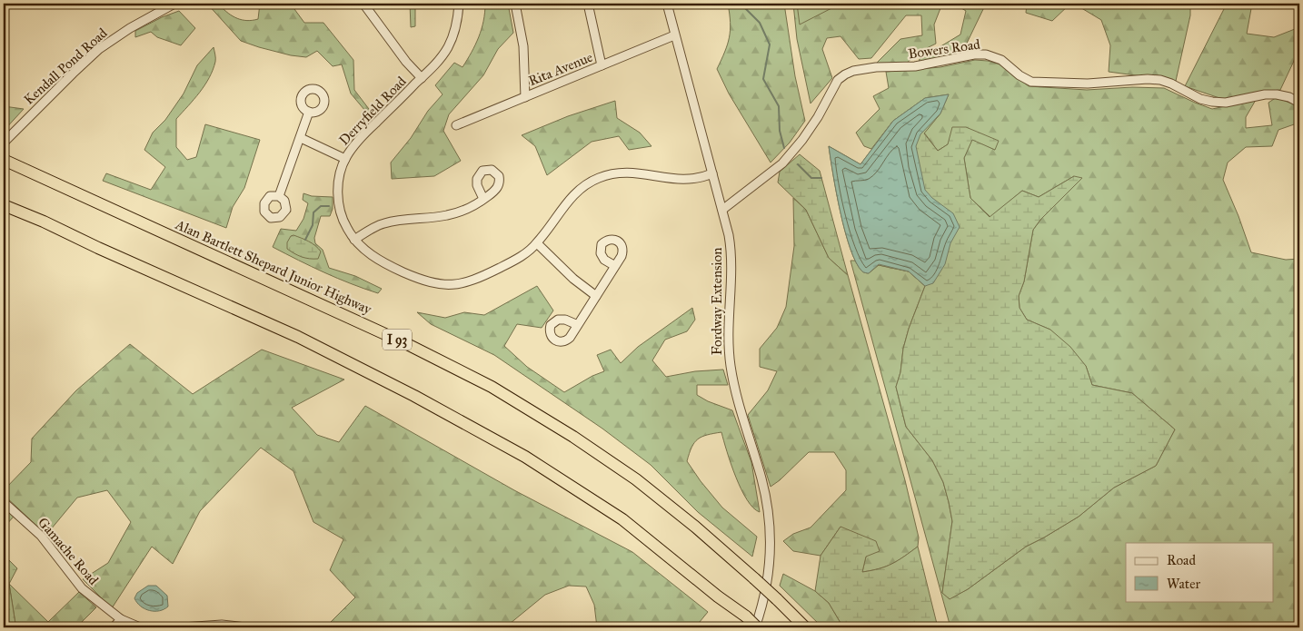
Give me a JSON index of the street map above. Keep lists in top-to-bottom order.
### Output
{
  "streets": {
    "highway": ["Alan Bartlett Shepard Junior Highway", "I 93"],
    "street": [
      "Bowers Road",
      "Kendall Pond Road",
      "Rita Avenue",
      "Derryfield Road",
      "Fordway Extension",
      "Gamache Road"
    ]
  },
  "crossings": [
    ["Bowers Road", "Fordway Extension"],
    ["Rita Avenue", "Fordway Extension"],
    ["Derryfield Road", "Fordway Extension"]
  ],
  "legend": ["Road", "Water"]
}
